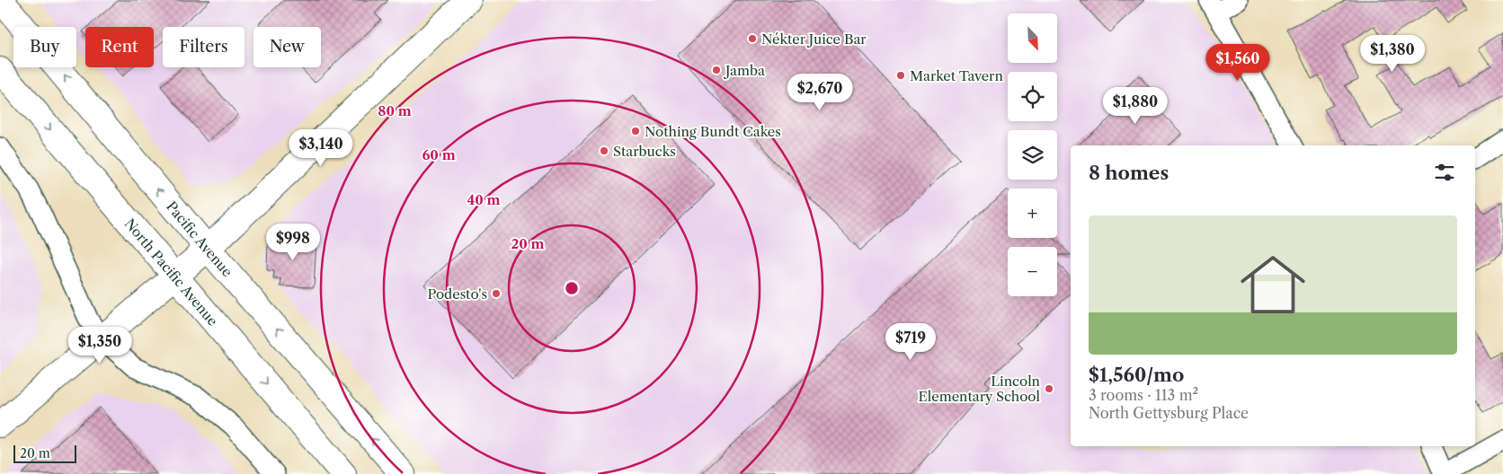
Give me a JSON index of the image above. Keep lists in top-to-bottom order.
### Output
{
  "streets": {
    "main road": ["Pacific Avenue", "North Pacific Avenue"]
  },
  "one_way": ["Pacific Avenue", "North Pacific Avenue"],
  "places": [
    "Nékter Juice Bar",
    "Jamba",
    "Market Tavern",
    "Nothing Bundt Cakes",
    "Starbucks",
    "Podesto's",
    "Lincoln Elementary School"
  ],
  "scale_bar": "20 m",
  "north": "bottom right",
  "page": {
    "map_buttons": ["+", "−"],
    "chip": [
      "Buy",
      "Rent",
      "Filters",
      "New"
    ],
    "price": [
      "$1,380",
      "$1,560",
      "$2,670",
      "$1,880",
      "$3,140",
      "$998",
      "$719",
      "$1,350"
    ],
    "heading": "8 homes",
    "list": [
      {
        "name": "$1,560/mo",
        "note": "3 rooms · 113 m² · North Gettysburg Place"
      }
    ],
    "scale": "20 m"
  },
  "rings": [
    "80 m",
    "60 m",
    "40 m",
    "20 m"
  ]
}
